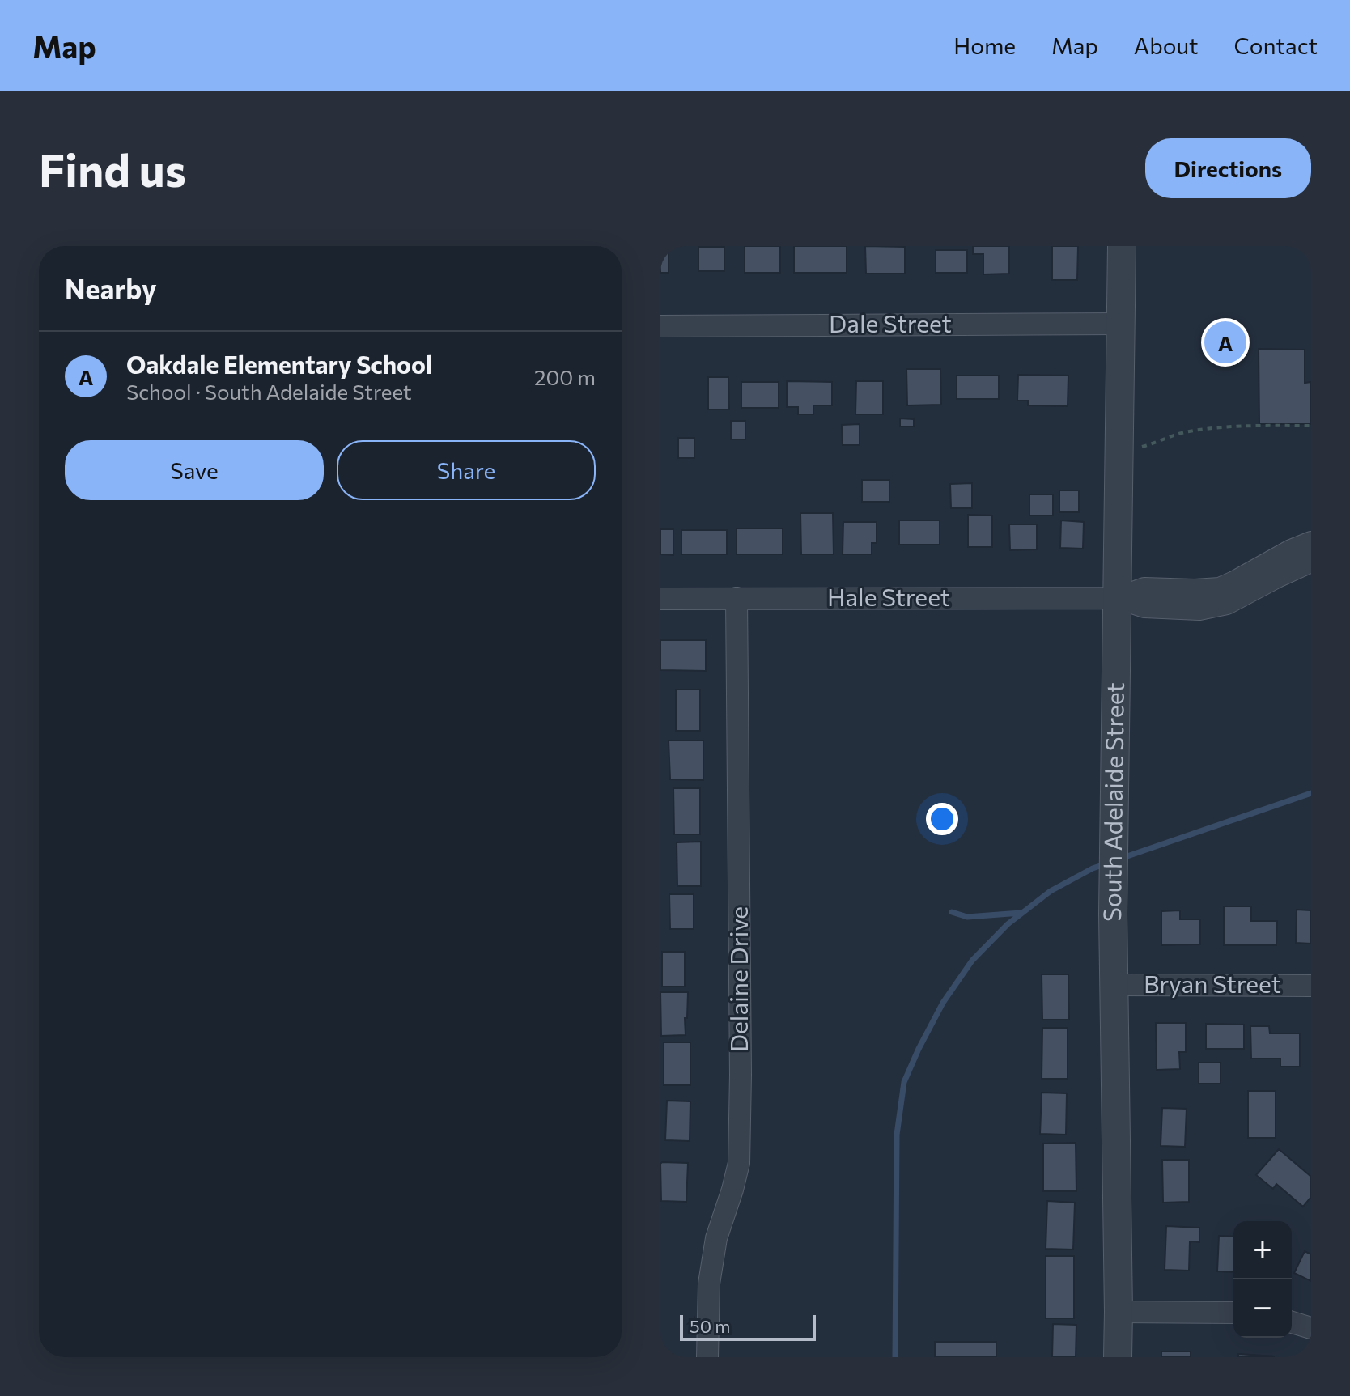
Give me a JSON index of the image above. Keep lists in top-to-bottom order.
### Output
{
  "streets": {
    "street": [
      "Dale Street",
      "Hale Street",
      "South Adelaide Street",
      "Delaine Drive",
      "Bryan Street"
    ]
  },
  "crossings": [
    ["Dale Street", "South Adelaide Street"],
    ["Hale Street", "South Adelaide Street"],
    ["Hale Street", "Delaine Drive"],
    ["South Adelaide Street", "Bryan Street"]
  ],
  "scale_bar": "50 m",
  "page": {
    "header": "Map",
    "nav": [
      "Home",
      "Map",
      "About",
      "Contact"
    ],
    "buttons": [
      "Directions",
      ["Save", "Share"]
    ],
    "title": "Find us",
    "heading": "Nearby",
    "pins": "A",
    "list": [
      {
        "mark": "A",
        "name": "Oakdale Elementary School",
        "note": "School · South Adelaide Street",
        "value": "200 m"
      }
    ],
    "map_buttons": ["+", "−"],
    "scale": "50 m"
  }
}
